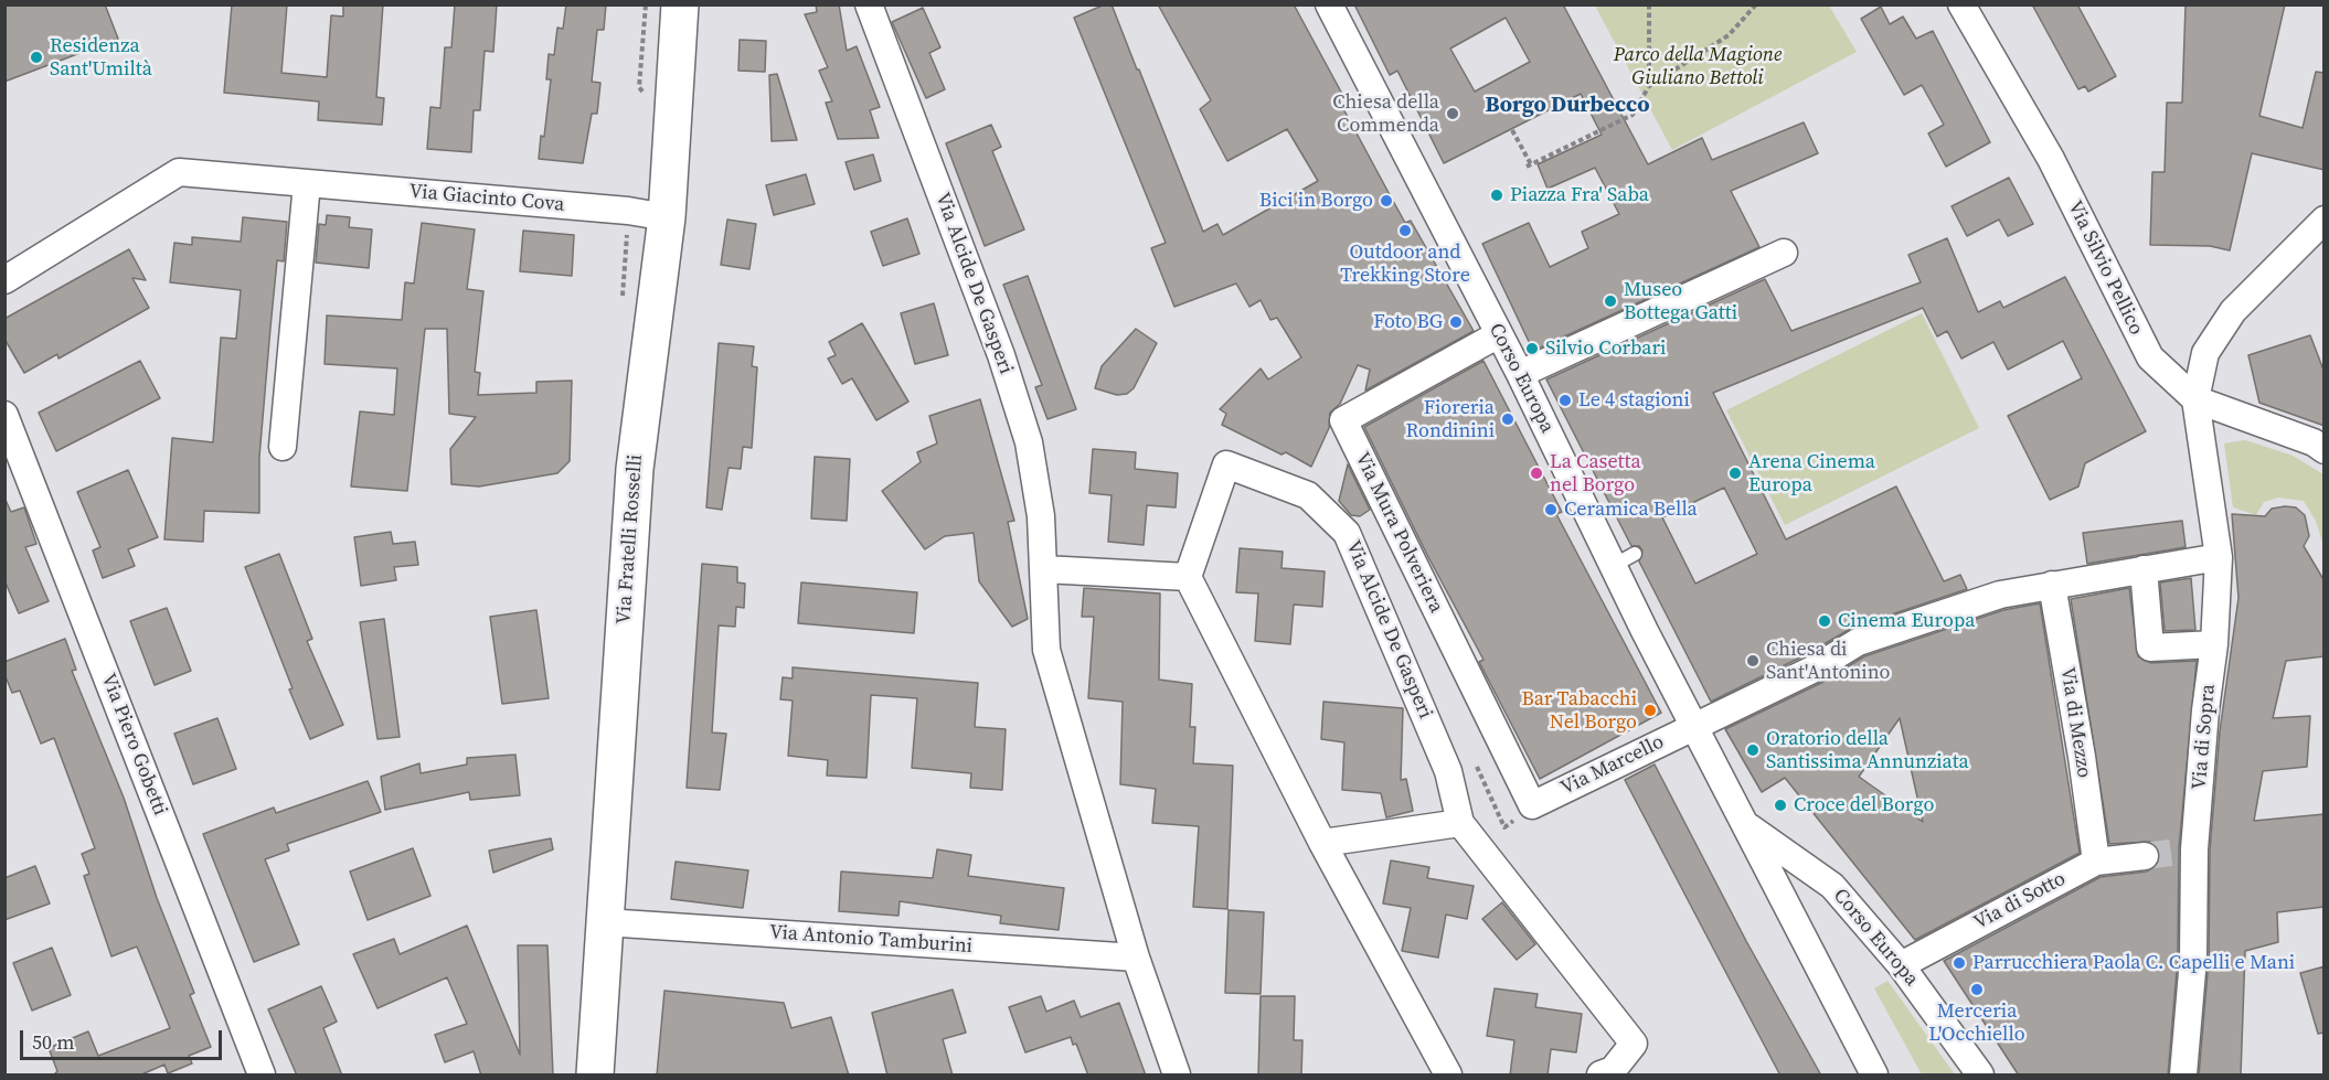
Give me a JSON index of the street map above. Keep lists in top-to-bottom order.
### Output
{
  "streets": {
    "main road": ["Via Fratelli Rosselli"],
    "street": [
      "Via Giacinto Cova",
      "Via Silvio Pellico",
      "Via Alcide De Gasperi",
      "Corso Europa",
      "Via Mura Polveriera",
      "Via di Mezzo",
      "Via di Sopra",
      "Via Piero Gobetti",
      "Via Marcello",
      "Via di Sotto",
      "Via Antonio Tamburini"
    ]
  },
  "crossings": [
    ["Via Giacinto Cova", "Via Fratelli Rosselli"],
    ["Via Silvio Pellico", "Via di Sopra"],
    ["Via Alcide De Gasperi", "Via Antonio Tamburini"],
    ["Corso Europa", "Via Mura Polveriera"],
    ["Corso Europa", "Via Marcello"],
    ["Corso Europa", "Via di Sotto"],
    ["Via Mura Polveriera", "Via Marcello"],
    ["Via Fratelli Rosselli", "Via Antonio Tamburini"],
    ["Via di Mezzo", "Via Marcello"],
    ["Via di Mezzo", "Via di Sotto"],
    ["Via di Sopra", "Via Marcello"]
  ],
  "districts": ["Borgo Durbecco"],
  "parks": ["Parco della Magione Giuliano Bettoli"],
  "places": [
    "Residenza Sant'Umiltà",
    "Chiesa della Commenda",
    "Piazza Fra' Saba",
    "Bici in Borgo",
    "Outdoor and Trekking Store",
    "Museo Bottega Gatti",
    "Foto BG",
    "Silvio Corbari",
    "Le 4 stagioni",
    "Fioreria Rondinini",
    "La Casetta nel Borgo",
    "Arena Cinema Europa",
    "Ceramica Bella",
    "Cinema Europa",
    "Chiesa di Sant'Antonino",
    "Bar Tabacchi Nel Borgo",
    "Oratorio della Santissima Annunziata",
    "Croce del Borgo",
    "Parrucchiera Paola C. Capelli e Mani",
    "Merceria L'Occhiello"
  ],
  "scale_bar": "50 m"
}
